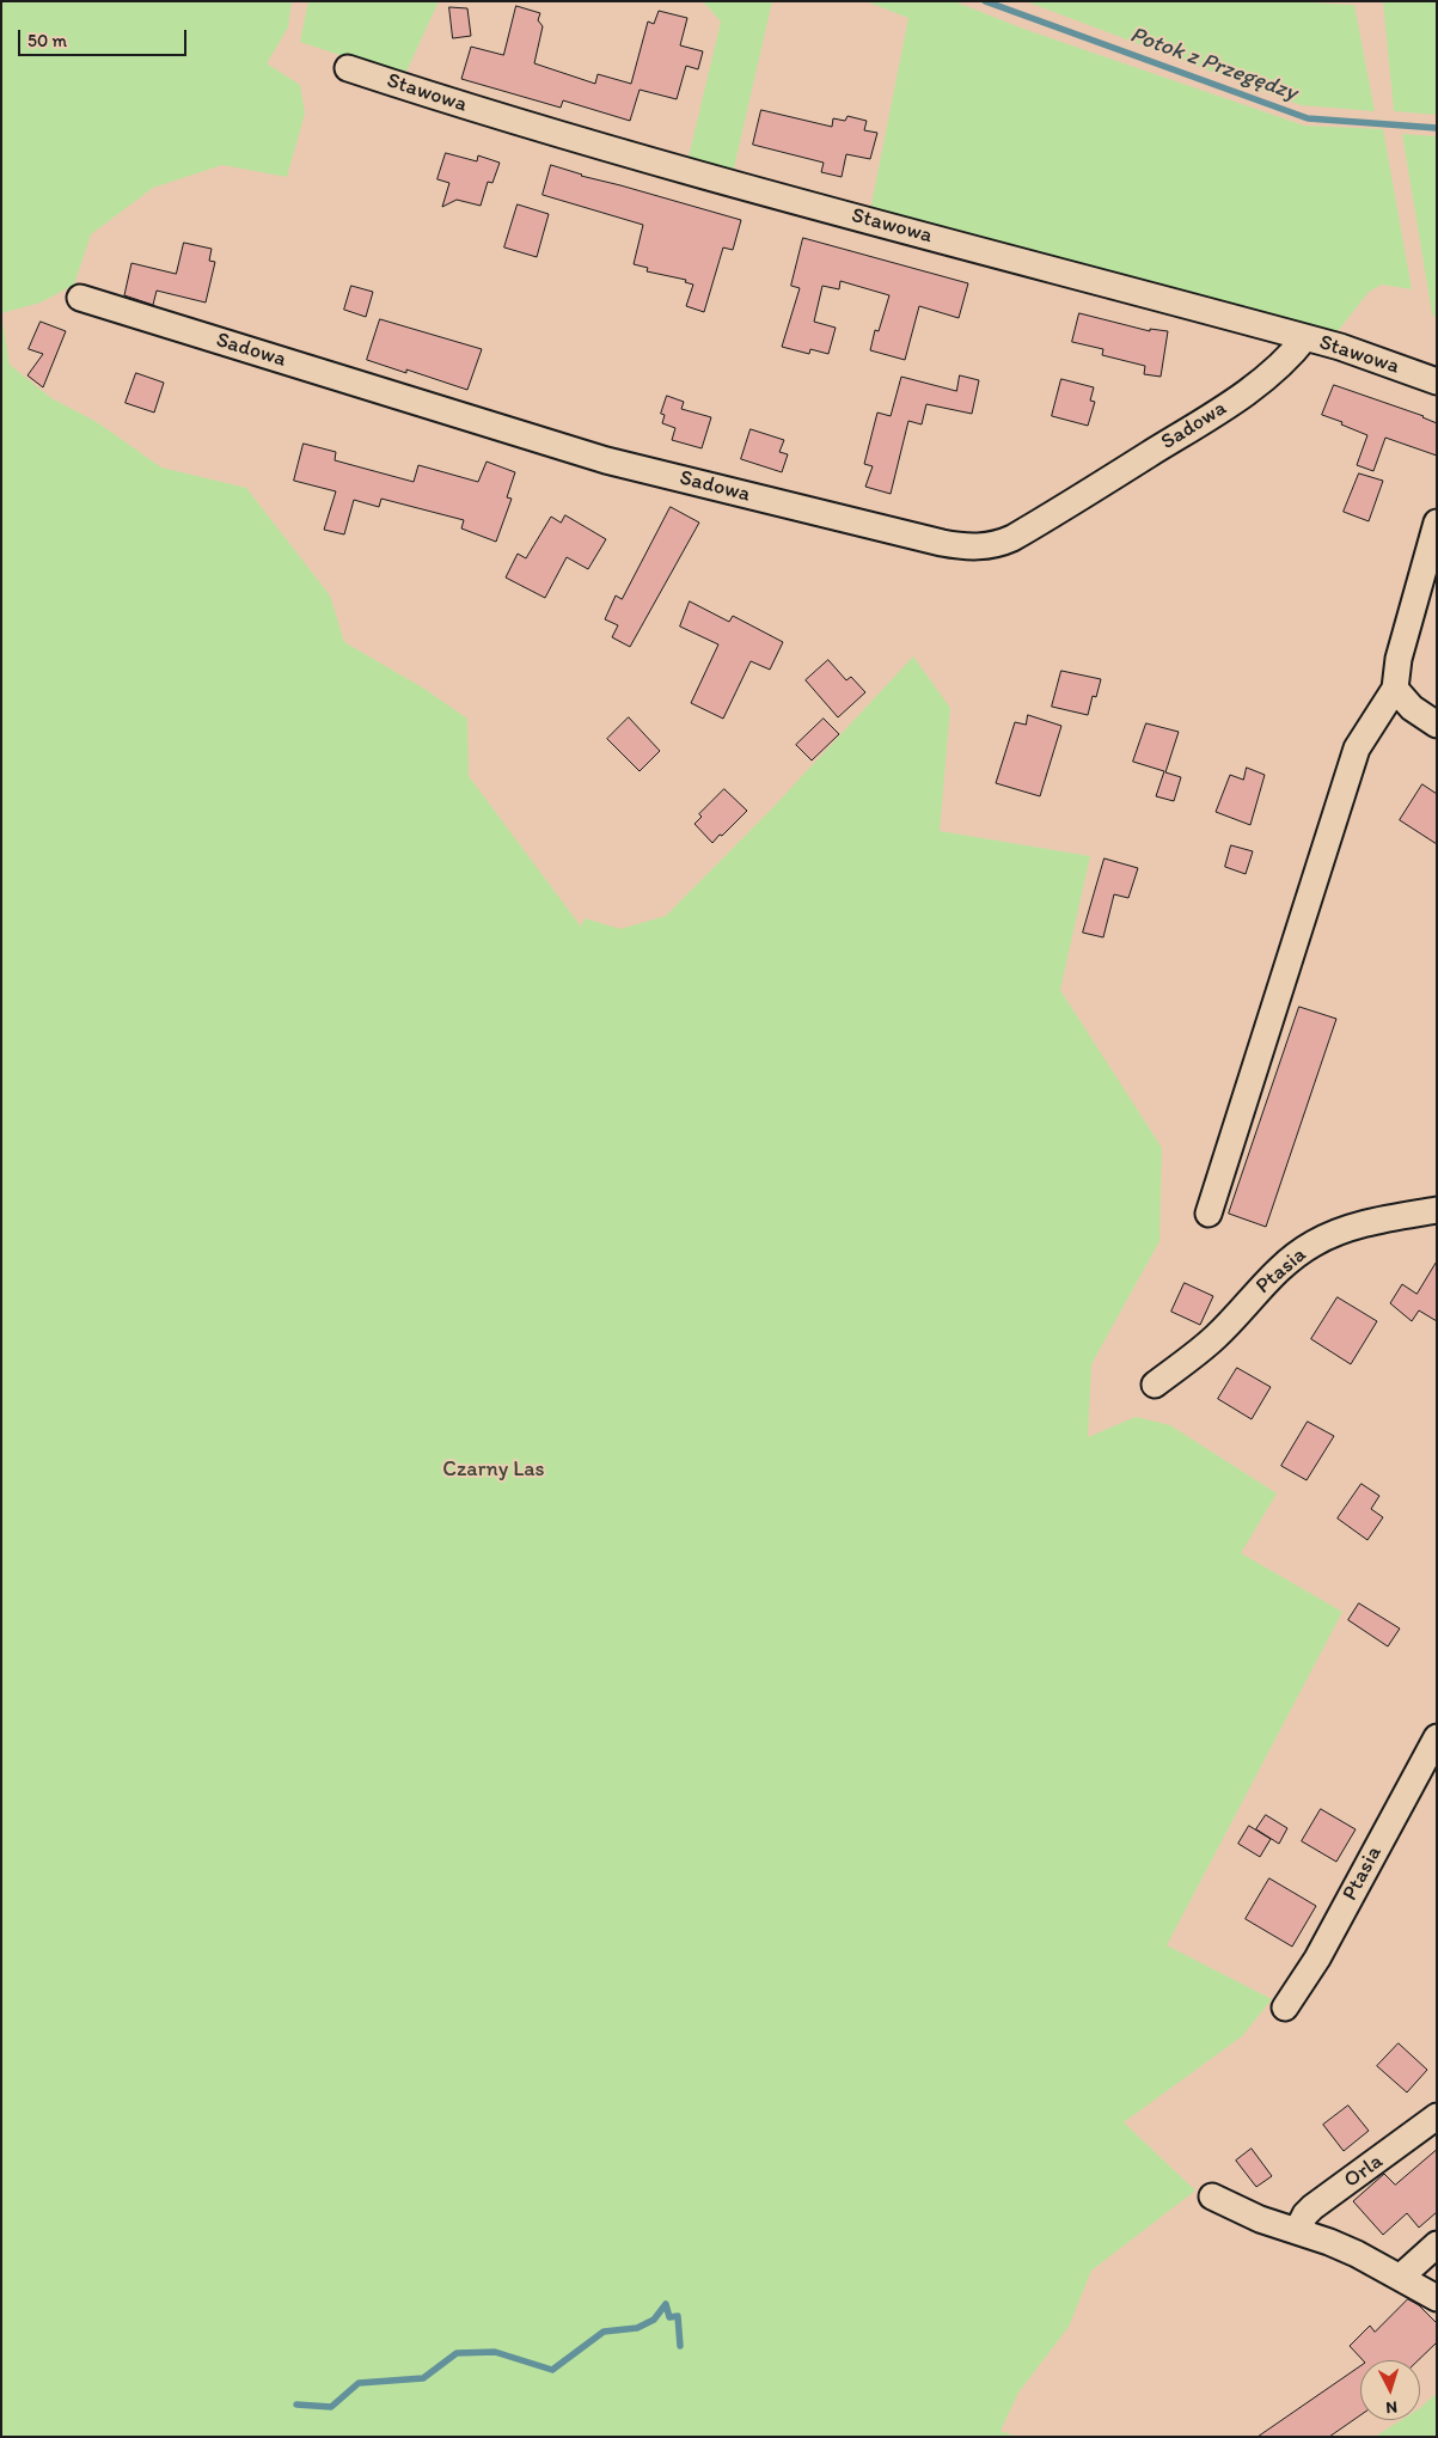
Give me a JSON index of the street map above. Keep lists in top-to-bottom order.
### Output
{
  "streets": {
    "street": [
      "Stawowa",
      "Sadowa",
      "Ptasia",
      "Orla"
    ]
  },
  "crossings": [
    ["Stawowa", "Sadowa"]
  ],
  "water": ["Potok z Przegędzy"],
  "parks": ["Czarny Las"],
  "scale_bar": "50 m",
  "north": "bottom"
}
